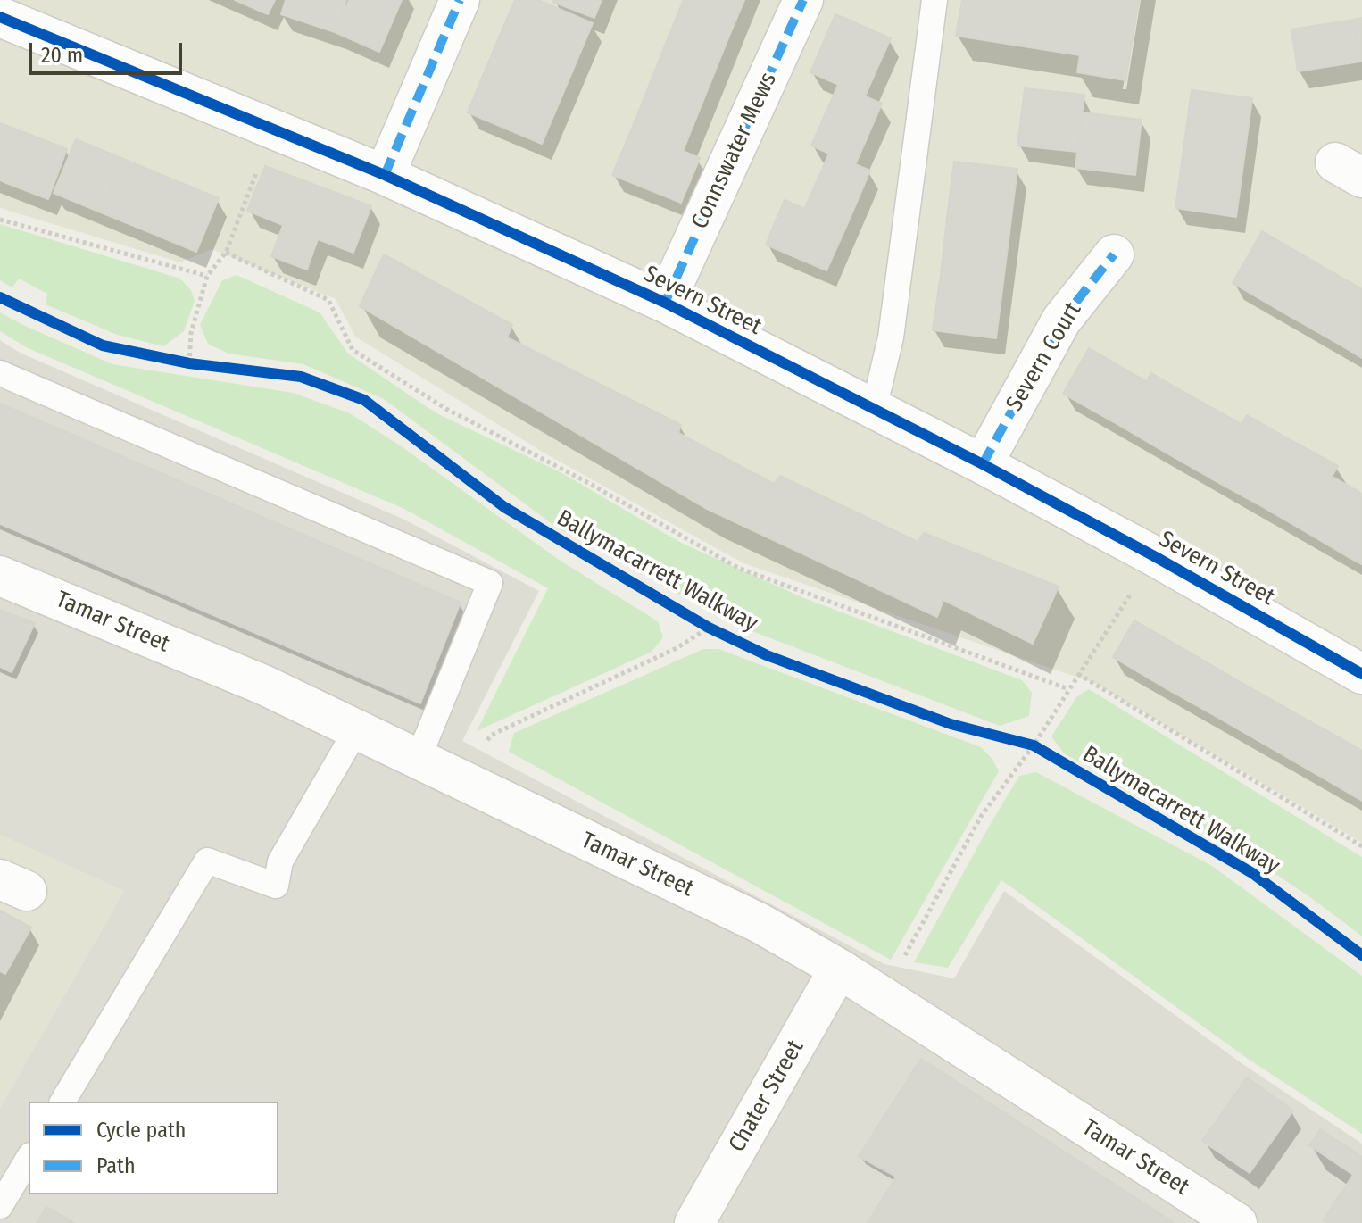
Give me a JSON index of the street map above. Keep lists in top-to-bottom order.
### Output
{
  "streets": {
    "street": [
      "Connswater Mews",
      "Severn Street",
      "Severn Court",
      "Tamar Street",
      "Chater Street"
    ],
    "cycle path": ["Ballymacarrett Walkway"]
  },
  "crossings": [
    ["Connswater Mews", "Severn Street"],
    ["Severn Street", "Severn Court"],
    ["Tamar Street", "Chater Street"]
  ],
  "legend": ["Cycle path", "Path"],
  "scale_bar": "20 m"
}
